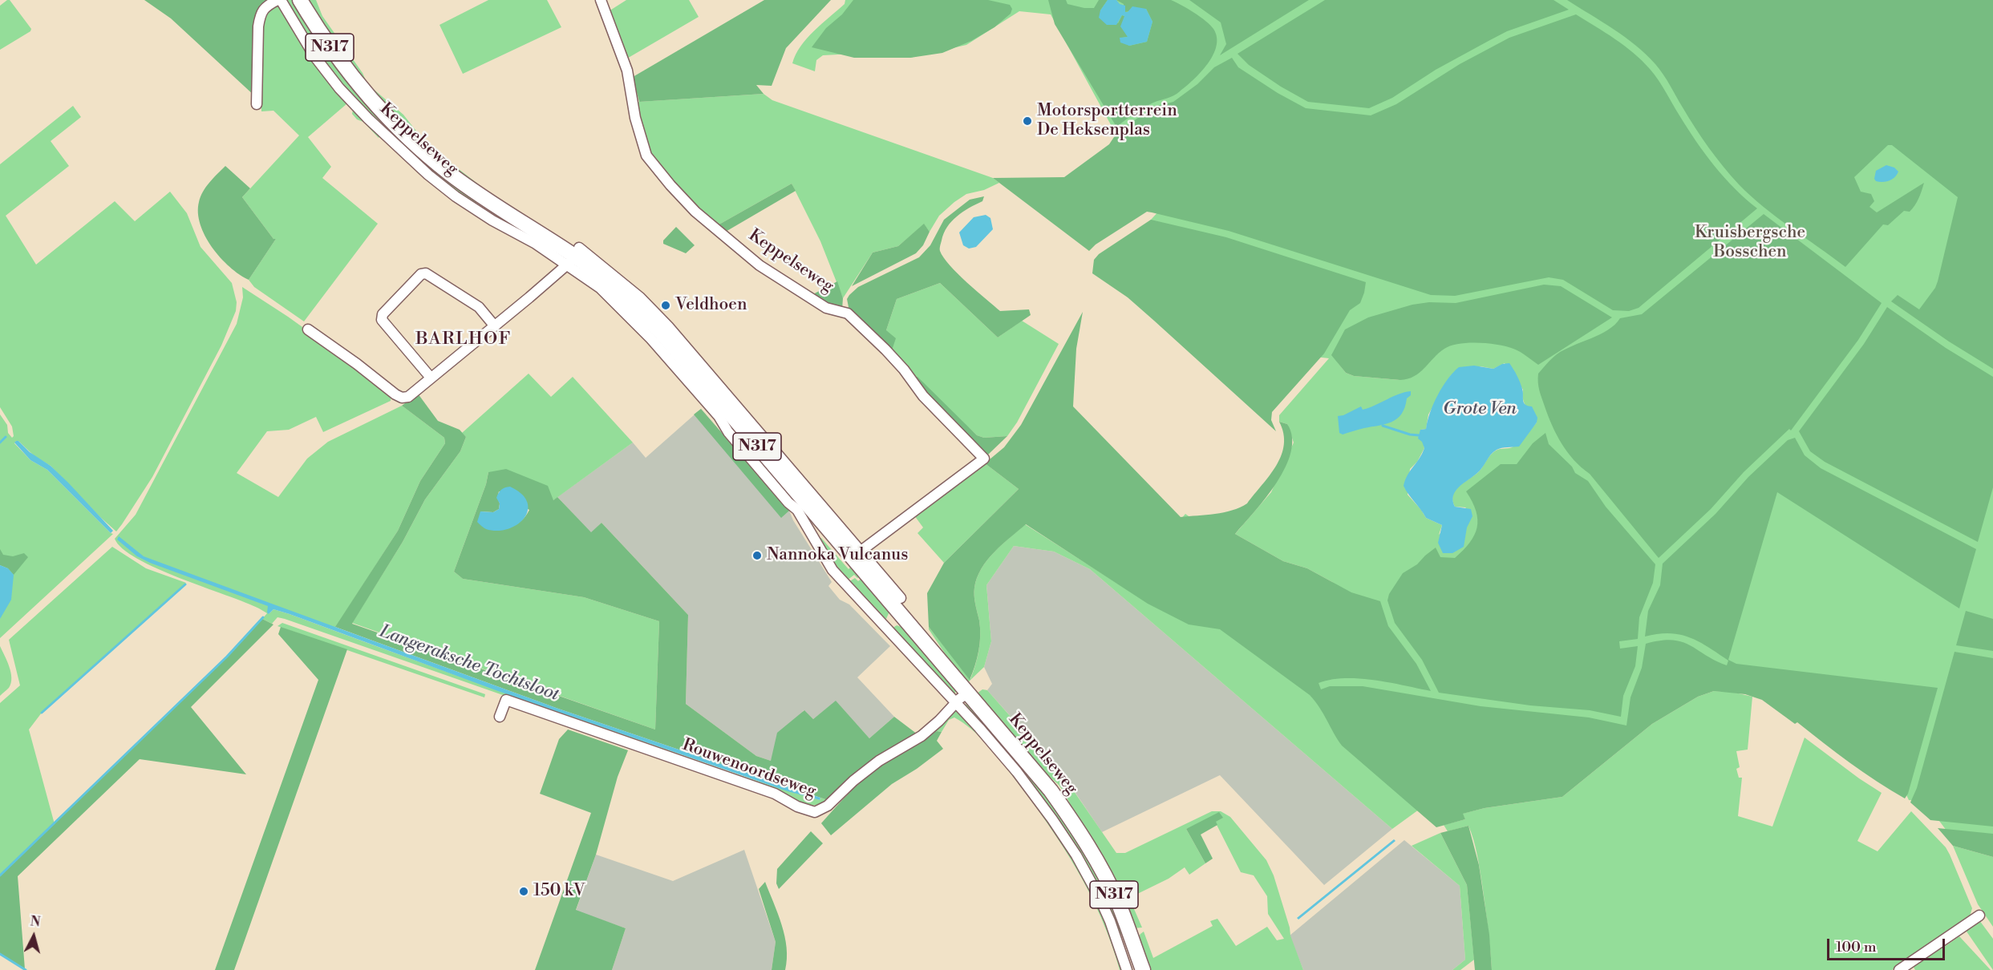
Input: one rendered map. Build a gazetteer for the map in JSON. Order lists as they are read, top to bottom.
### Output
{
  "streets": {
    "main road": ["N317", "Keppelseweg"],
    "street": ["Rouwenoordseweg"]
  },
  "crossings": [
    ["Keppelseweg", "Rouwenoordseweg"]
  ],
  "districts": ["BARLHOF"],
  "water": ["Grote Ven", "Langeraksche Tochtsloot"],
  "parks": ["Kruisbergsche Bosschen"],
  "places": [
    "Motorsportterrein De Heksenplas",
    "Veldhoen",
    "Nannoka Vulcanus",
    "150 kV"
  ],
  "scale_bar": "100 m",
  "north": "top"
}
